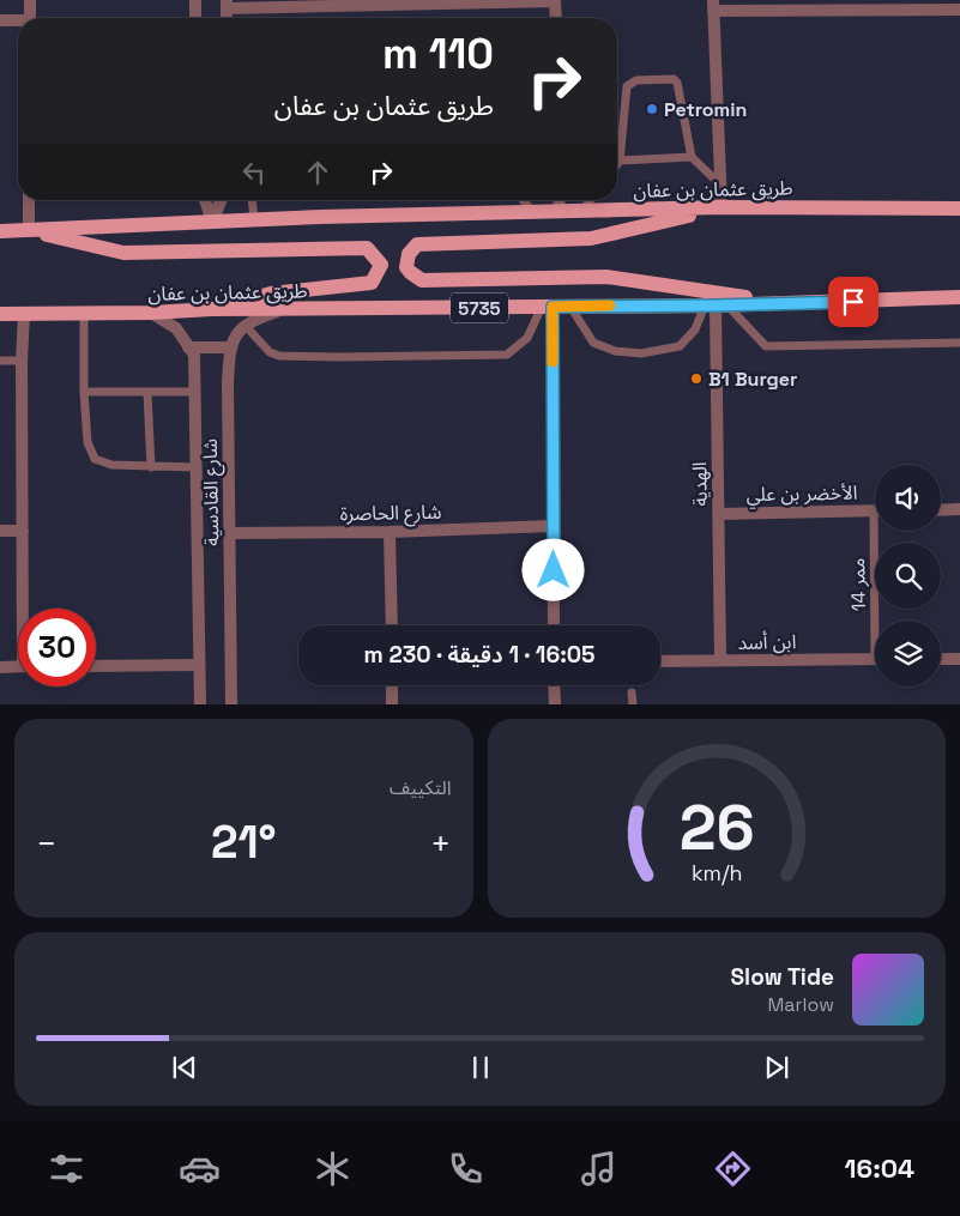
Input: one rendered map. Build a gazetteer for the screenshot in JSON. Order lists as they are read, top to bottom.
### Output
{
  "streets": {
    "main road": ["طريق عثمان بن عفان", "5735"],
    "street": [
      "الهدية",
      "شارع القادسية",
      "الأخضر بن علي",
      "شارع الحاصرة",
      "ابن أسد"
    ],
    "lane": ["ممر 14"]
  },
  "crossings": [
    ["طريق عثمان بن عفان", "الهدية"],
    ["طريق عثمان بن عفان", "شارع القادسية"],
    ["الهدية", "الأخضر بن علي"],
    ["الهدية", "ابن أسد"],
    ["شارع القادسية", "شارع الحاصرة"]
  ],
  "places": ["Petromin", "B1 Burger"],
  "page": {
    "turn": ["110 m", "طريق عثمان بن عفان"],
    "limit": "30",
    "trip": "16:05 · 1 دقيقة · 230 m",
    "tile": "التكييف",
    "heat": ["−", "21°", "+"],
    "song": ["Slow Tide", "Marlow"],
    "tabs": "16:04",
    "gauge": ["26", "km/h"]
  }
}
